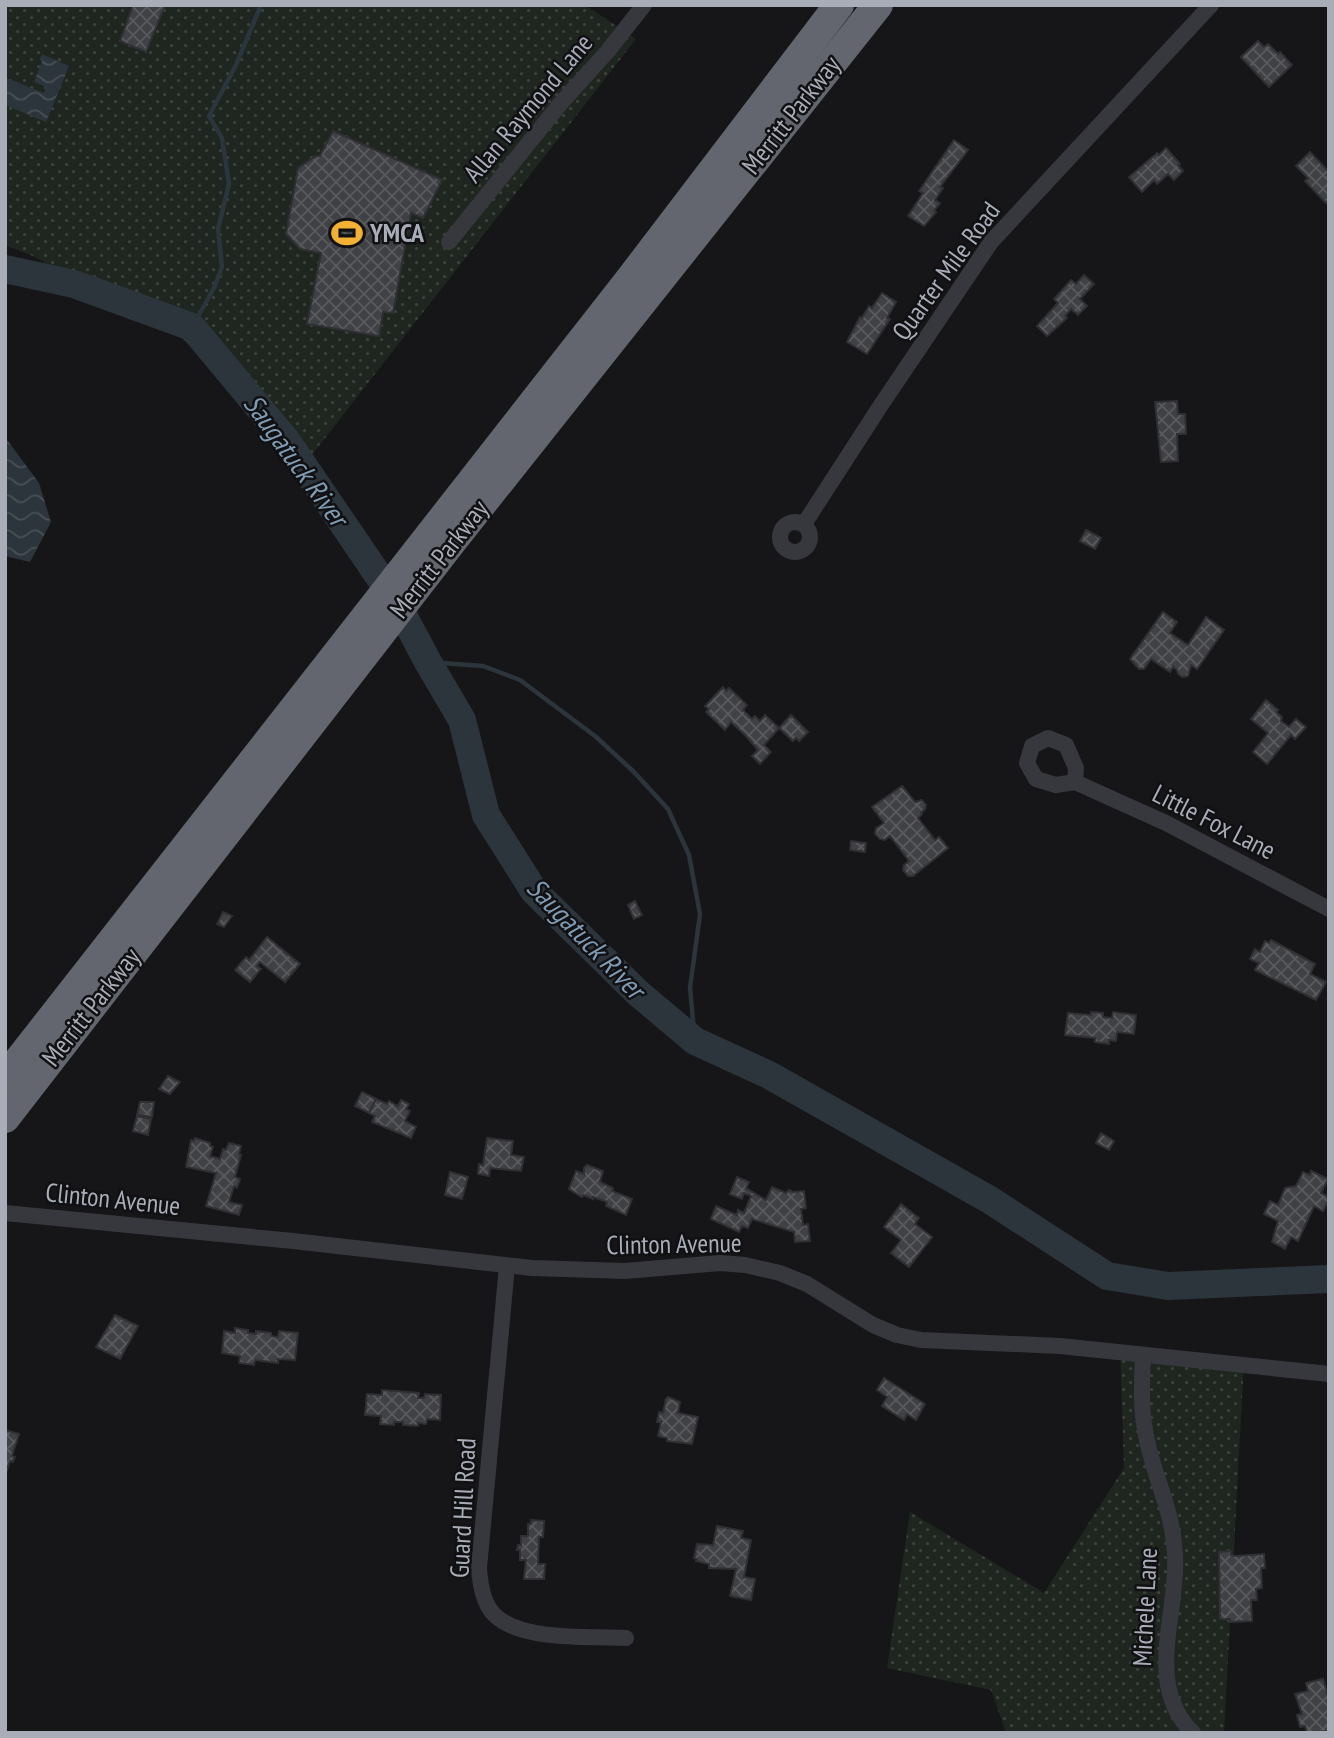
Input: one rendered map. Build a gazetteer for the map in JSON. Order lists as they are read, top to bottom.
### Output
{
  "streets": {
    "highway": ["Merritt Parkway"],
    "street": [
      "Allan Raymond Lane",
      "Quarter Mile Road",
      "Little Fox Lane",
      "Clinton Avenue",
      "Guard Hill Road",
      "Michele Lane"
    ]
  },
  "crossings": [
    ["Clinton Avenue", "Guard Hill Road"],
    ["Clinton Avenue", "Michele Lane"]
  ],
  "water": ["Saugatuck River"],
  "places": {
    "sports": ["YMCA"]
  }
}
